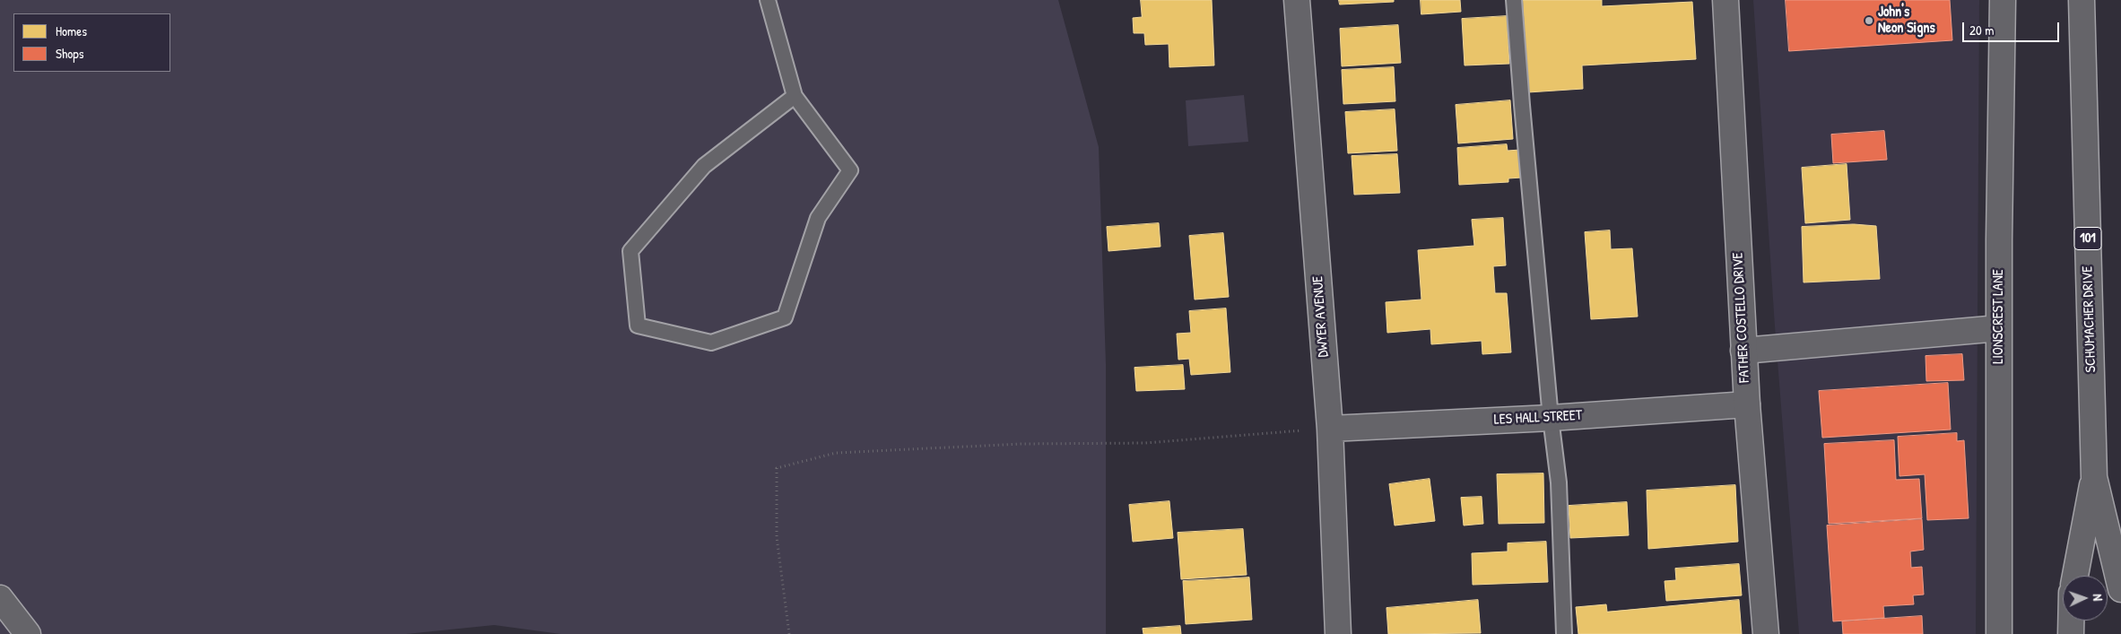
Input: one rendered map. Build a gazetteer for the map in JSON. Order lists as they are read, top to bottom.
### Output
{
  "streets": {
    "street": [
      "101",
      "DWYER AVENUE",
      "LIONSCREST LANE",
      "FATHER COSTELLO DRIVE",
      "SCHUMACHER DRIVE",
      "LES HALL STREET"
    ]
  },
  "crossings": [
    ["DWYER AVENUE", "LES HALL STREET"],
    ["FATHER COSTELLO DRIVE", "LES HALL STREET"]
  ],
  "places": ["John's Neon Signs"],
  "legend": ["Homes", "Shops"],
  "scale_bar": "20 m",
  "north": "right"
}
